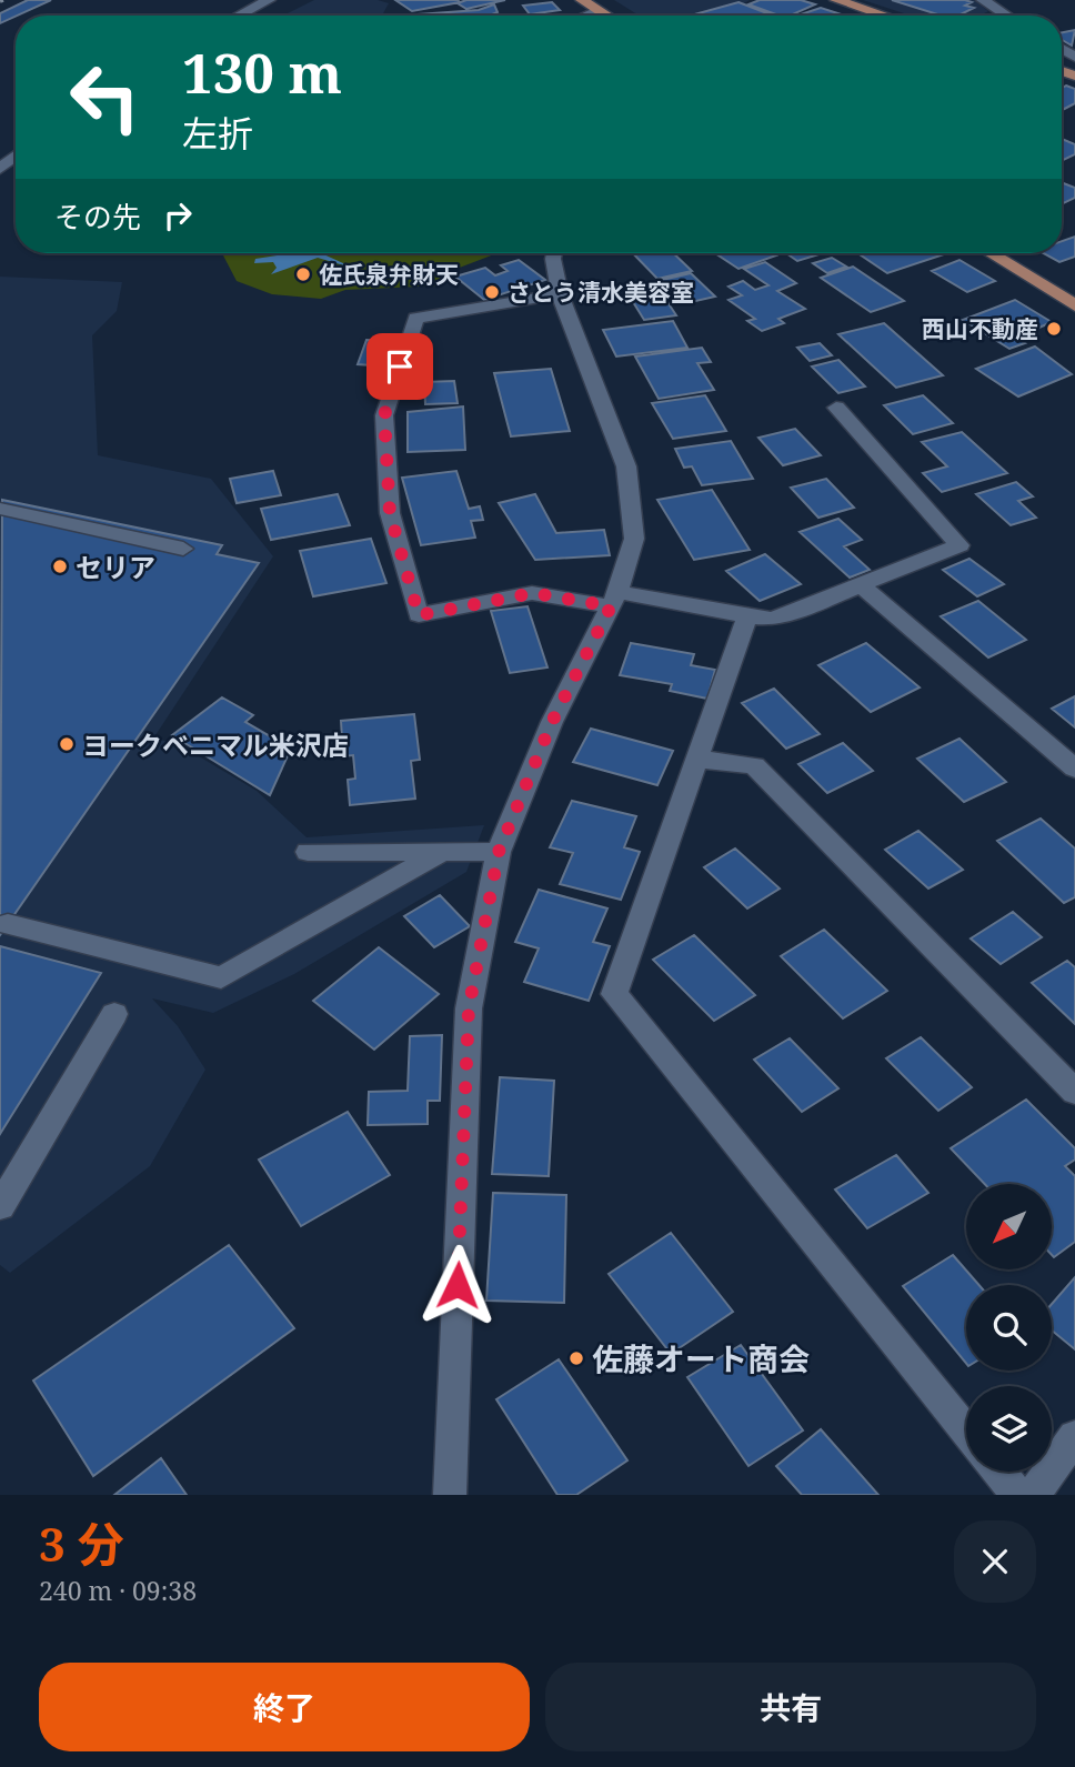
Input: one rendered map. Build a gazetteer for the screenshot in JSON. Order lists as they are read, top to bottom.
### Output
{
  "places": [
    "佐氏泉弁財天",
    "さとう清水美容室",
    "西山不動産",
    "セリア",
    "ヨークベニマル米沢店",
    "佐藤オート商会"
  ],
  "north": "bottom left",
  "page": {
    "turn": ["130 m", "左折"],
    "then": "その先",
    "heading": ["3 分", "240 m · 09:38"],
    "buttons": ["終了", "共有"]
  }
}
